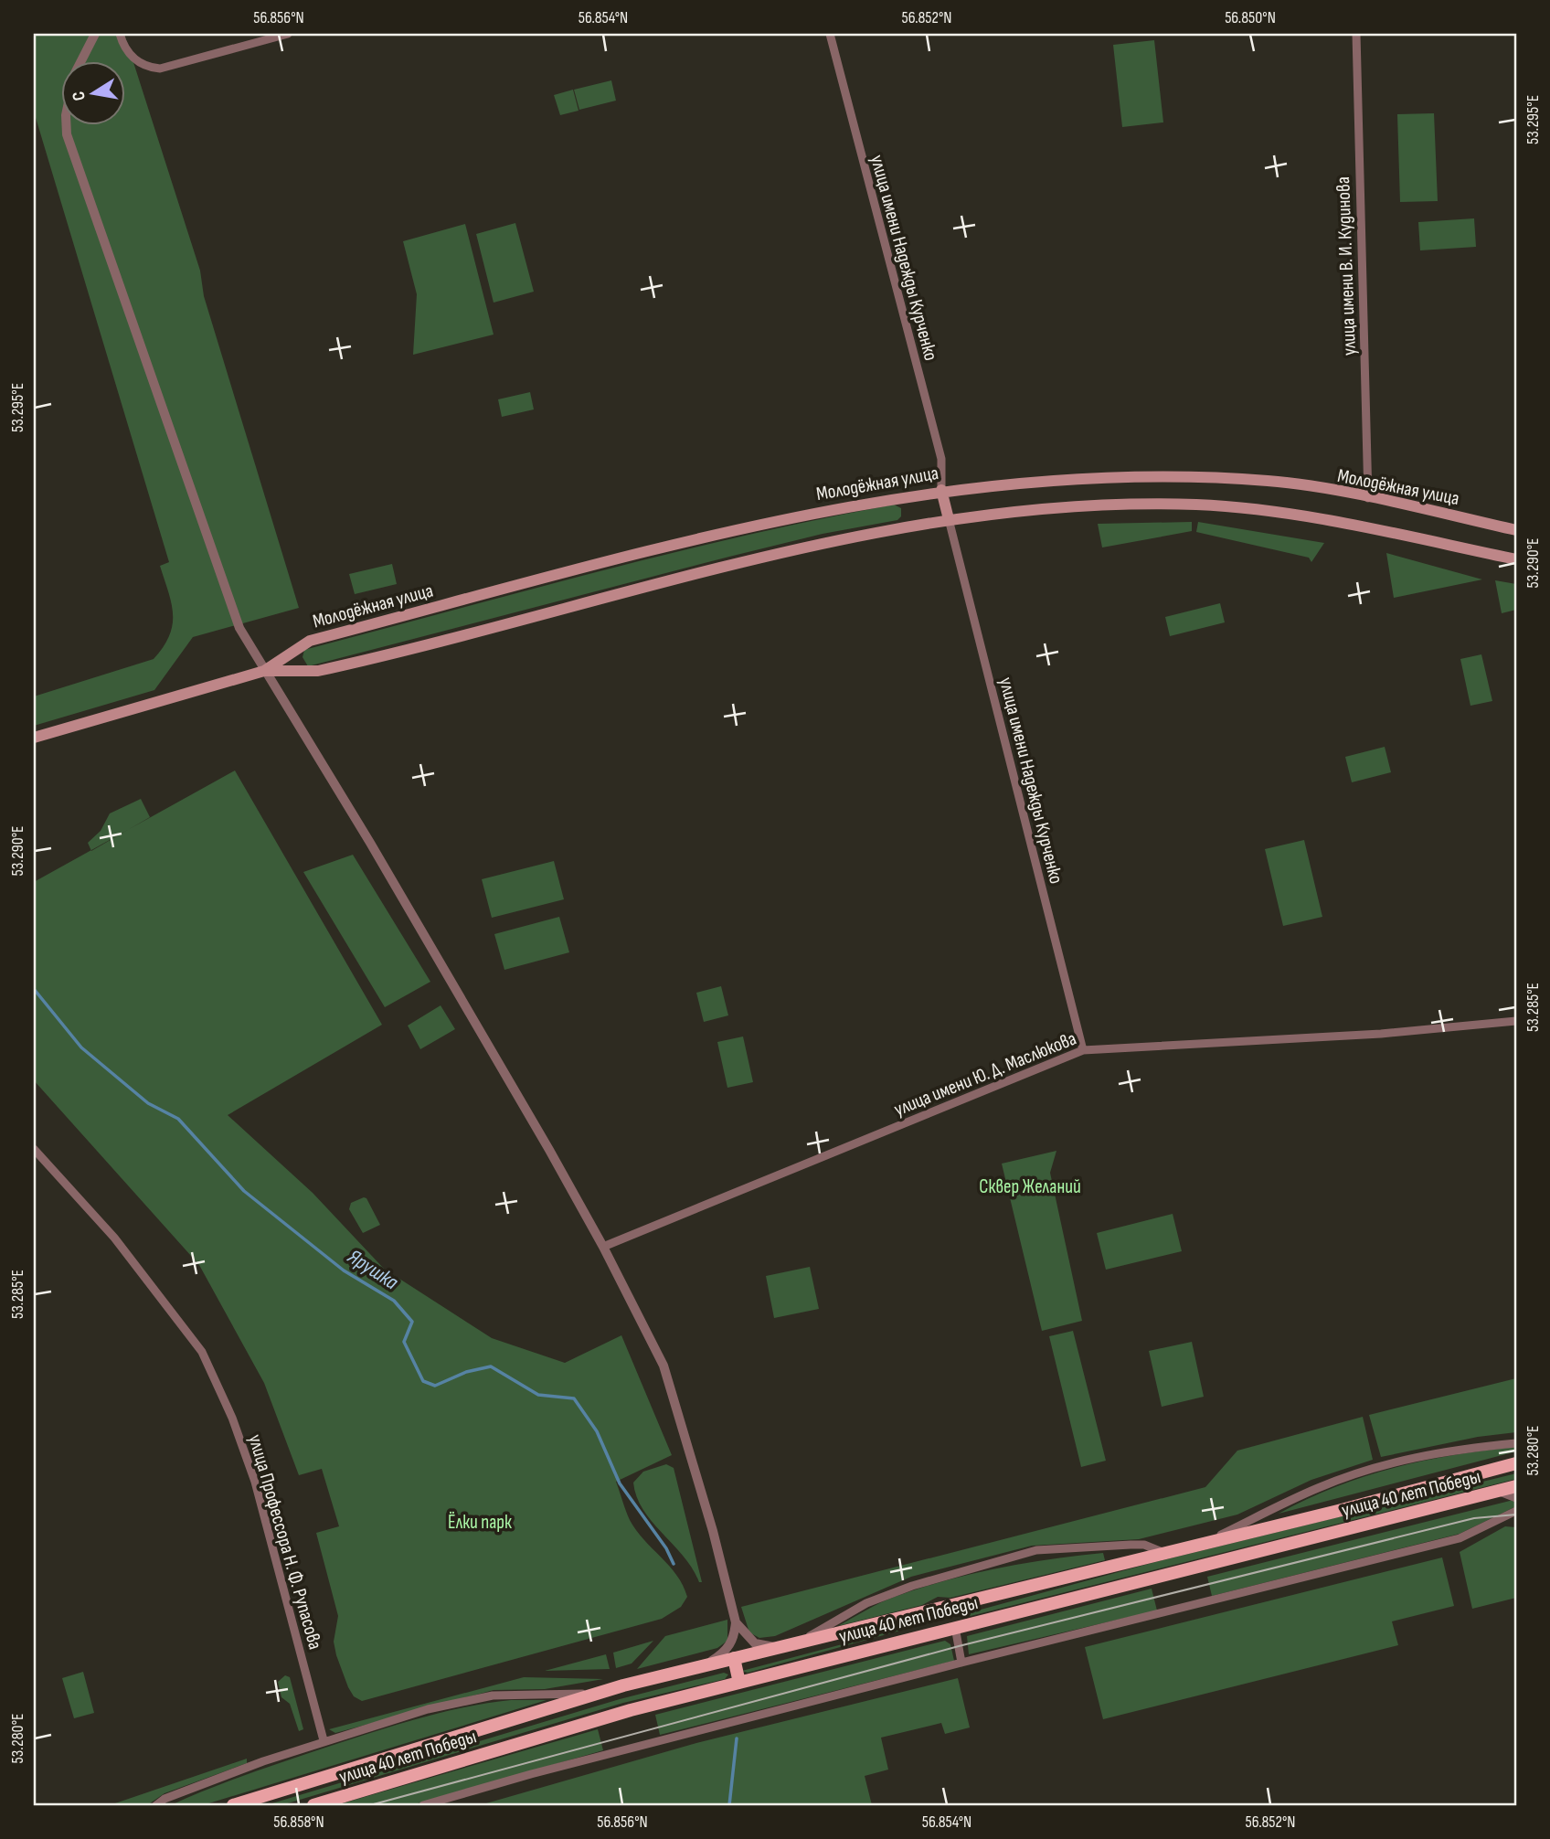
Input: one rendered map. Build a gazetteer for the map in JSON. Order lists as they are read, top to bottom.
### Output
{
  "streets": {
    "main road": ["Молодёжная улица", "улица 40 лет Победы"],
    "street": [
      "улица имени Надежды Курченко",
      "улица имени В. И. Кудинова",
      "улица имени Ю. Д. Маслюкова",
      "улица Профессора Н. Ф. Рупасова"
    ]
  },
  "crossings": [
    ["улица имени Надежды Курченко", "Молодёжная улица"],
    ["улица имени Надежды Курченко", "улица имени Ю. Д. Маслюкова"],
    ["улица имени В. И. Кудинова", "Молодёжная улица"],
    ["улица 40 лет Победы", "улица Профессора Н. Ф. Рупасова"]
  ],
  "water": ["Ярушка"],
  "parks": ["Сквер Желаний", "Ёлки парк"],
  "north": "left",
  "coordinates": [
    "56.856°N",
    "56.854°N",
    "56.852°N",
    "56.850°N",
    "53.295°E",
    "53.290°E",
    "53.285°E",
    "53.280°E",
    "56.858°N"
  ]
}
